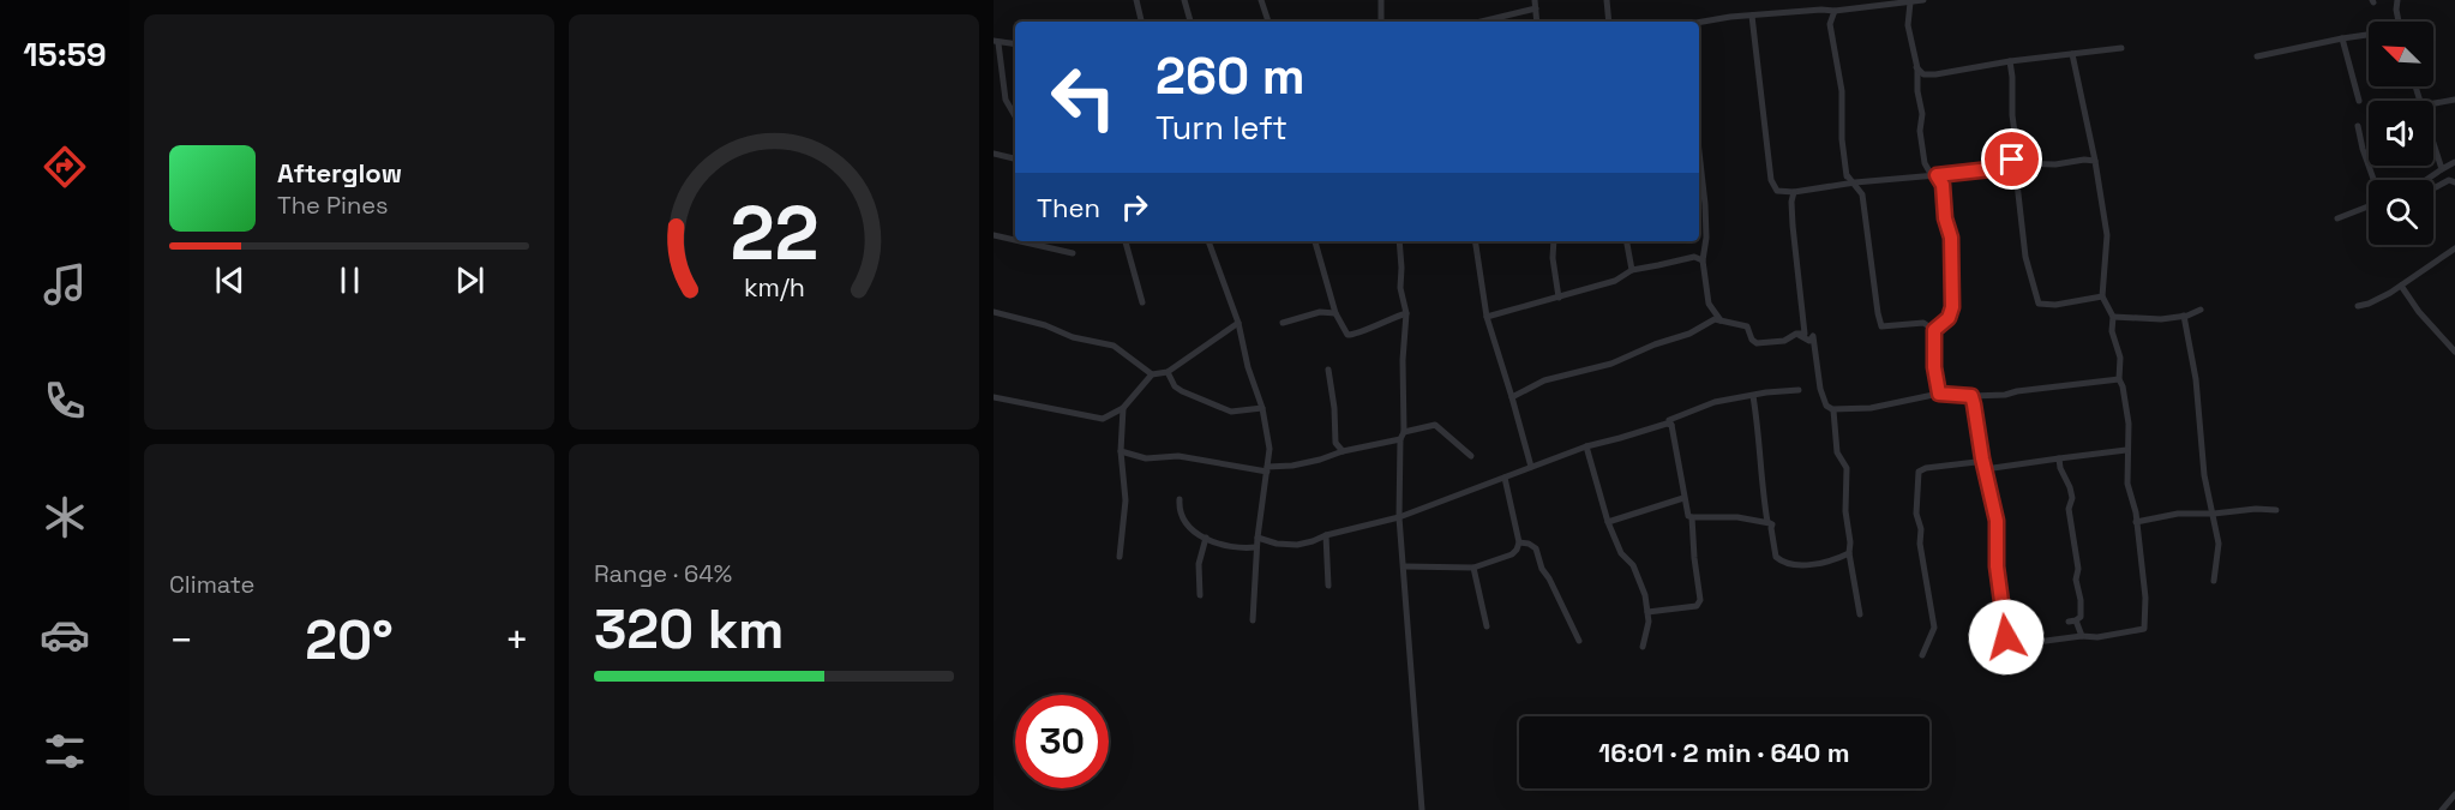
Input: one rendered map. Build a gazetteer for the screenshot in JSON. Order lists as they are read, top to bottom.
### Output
{
  "north": "top left",
  "page": {
    "tabs": "15:59",
    "turn": ["260 m", "Turn left"],
    "song": ["Afterglow", "The Pines"],
    "then": "Then",
    "tile": [
      "Climate",
      ["Range · 64%", "320 km"]
    ],
    "heat": ["−", "20°", "+"],
    "limit": "30",
    "trip": "16:01 · 2 min · 640 m",
    "gauge": ["22", "km/h"]
  }
}
